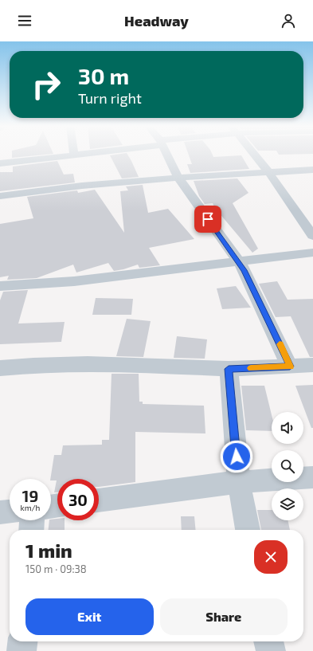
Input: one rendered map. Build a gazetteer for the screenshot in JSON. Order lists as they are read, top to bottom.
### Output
{
  "page": {
    "header": "Headway",
    "turn": ["30 m", "Turn right"],
    "speed": "19 km/h",
    "limit": "30",
    "heading": ["1 min", "150 m · 09:38"],
    "buttons": ["Exit", "Share"]
  }
}
